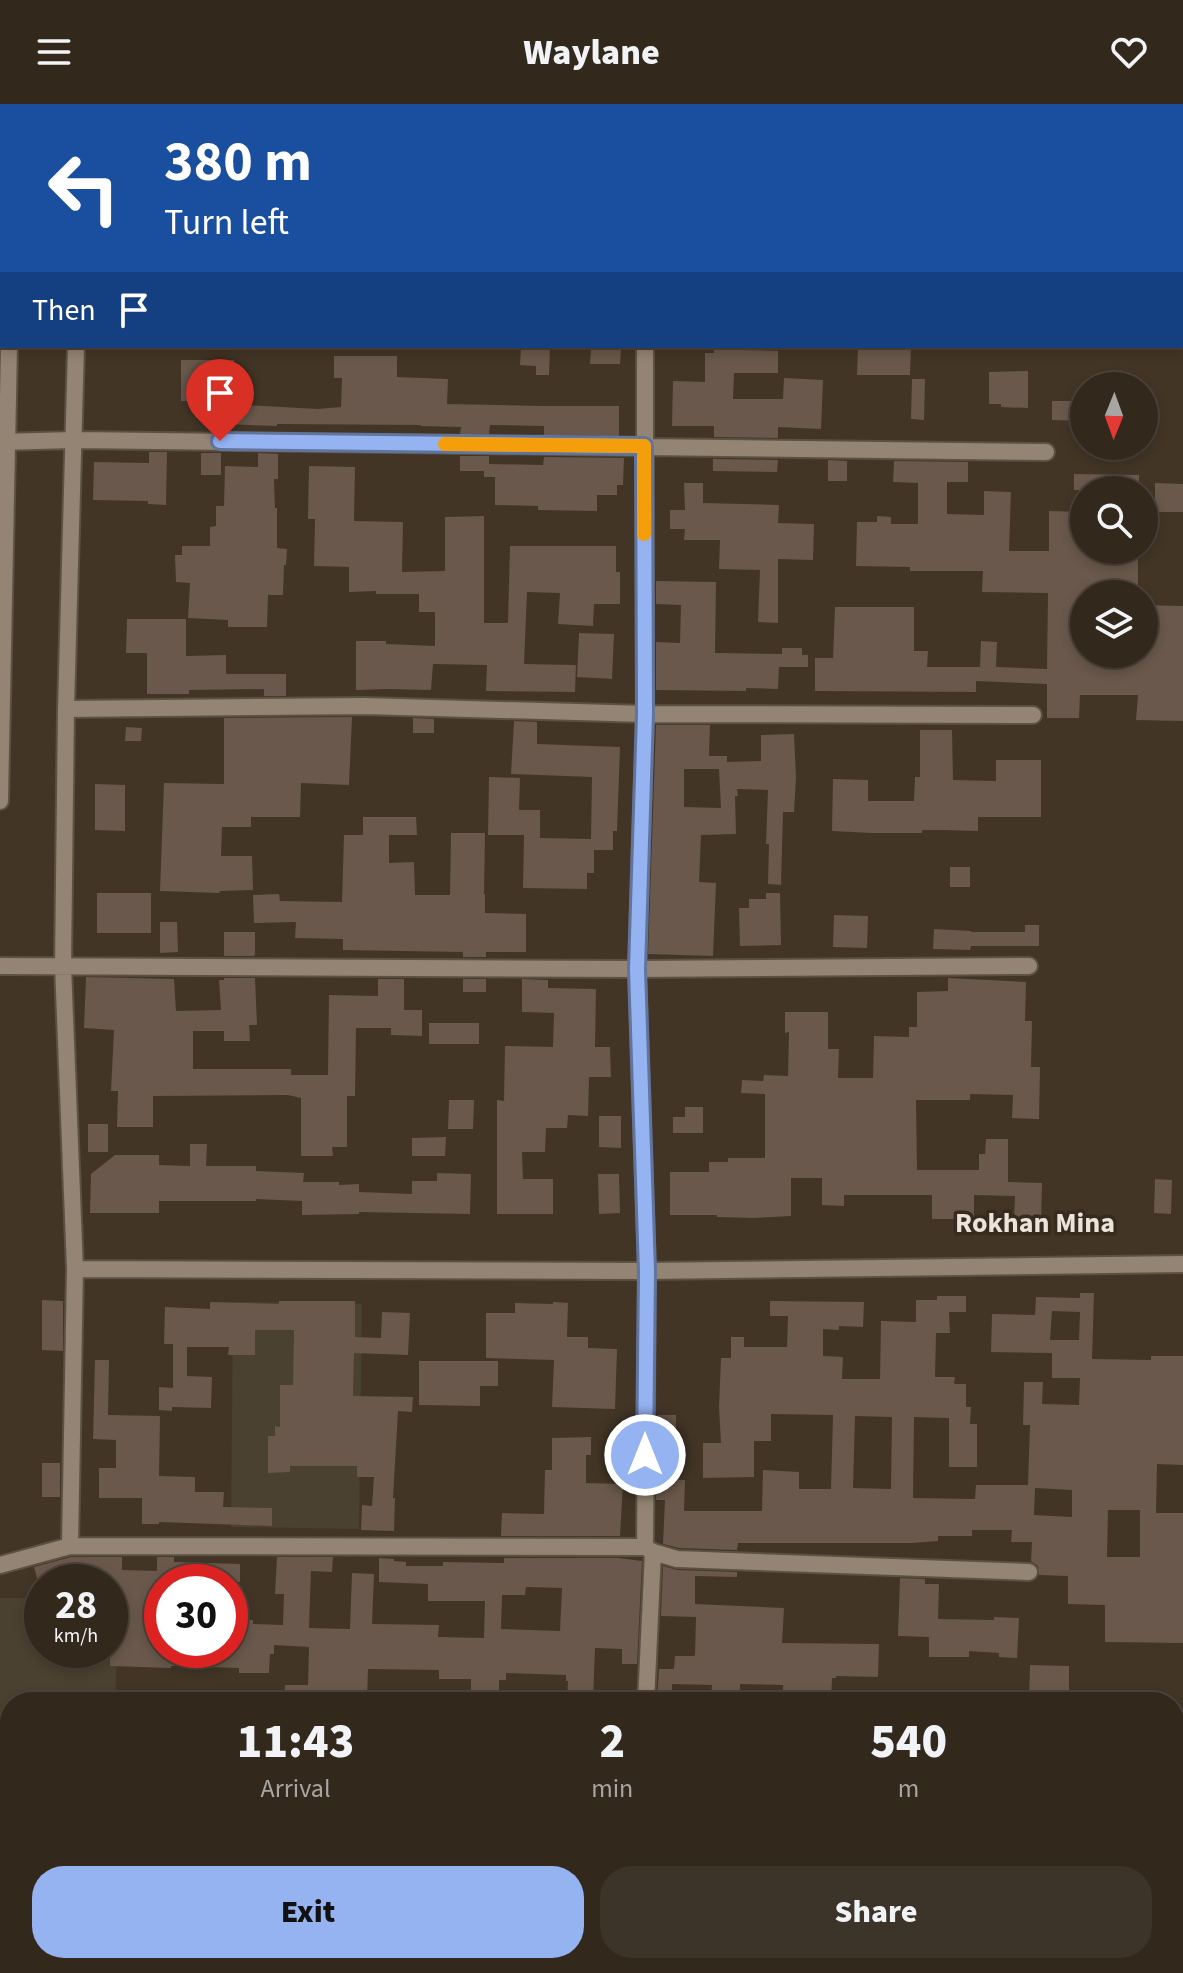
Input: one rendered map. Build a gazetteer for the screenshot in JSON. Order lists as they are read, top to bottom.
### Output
{
  "districts": ["Rokhan Mina"],
  "north": "bottom",
  "page": {
    "header": "Waylane",
    "turn": ["380 m", "Turn left"],
    "then": "Then",
    "speed": "28 km/h",
    "limit": "30",
    "eta": [
      "11:43",
      "Arrival",
      "2",
      "min",
      "540",
      "m"
    ],
    "buttons": ["Exit", "Share"]
  }
}
